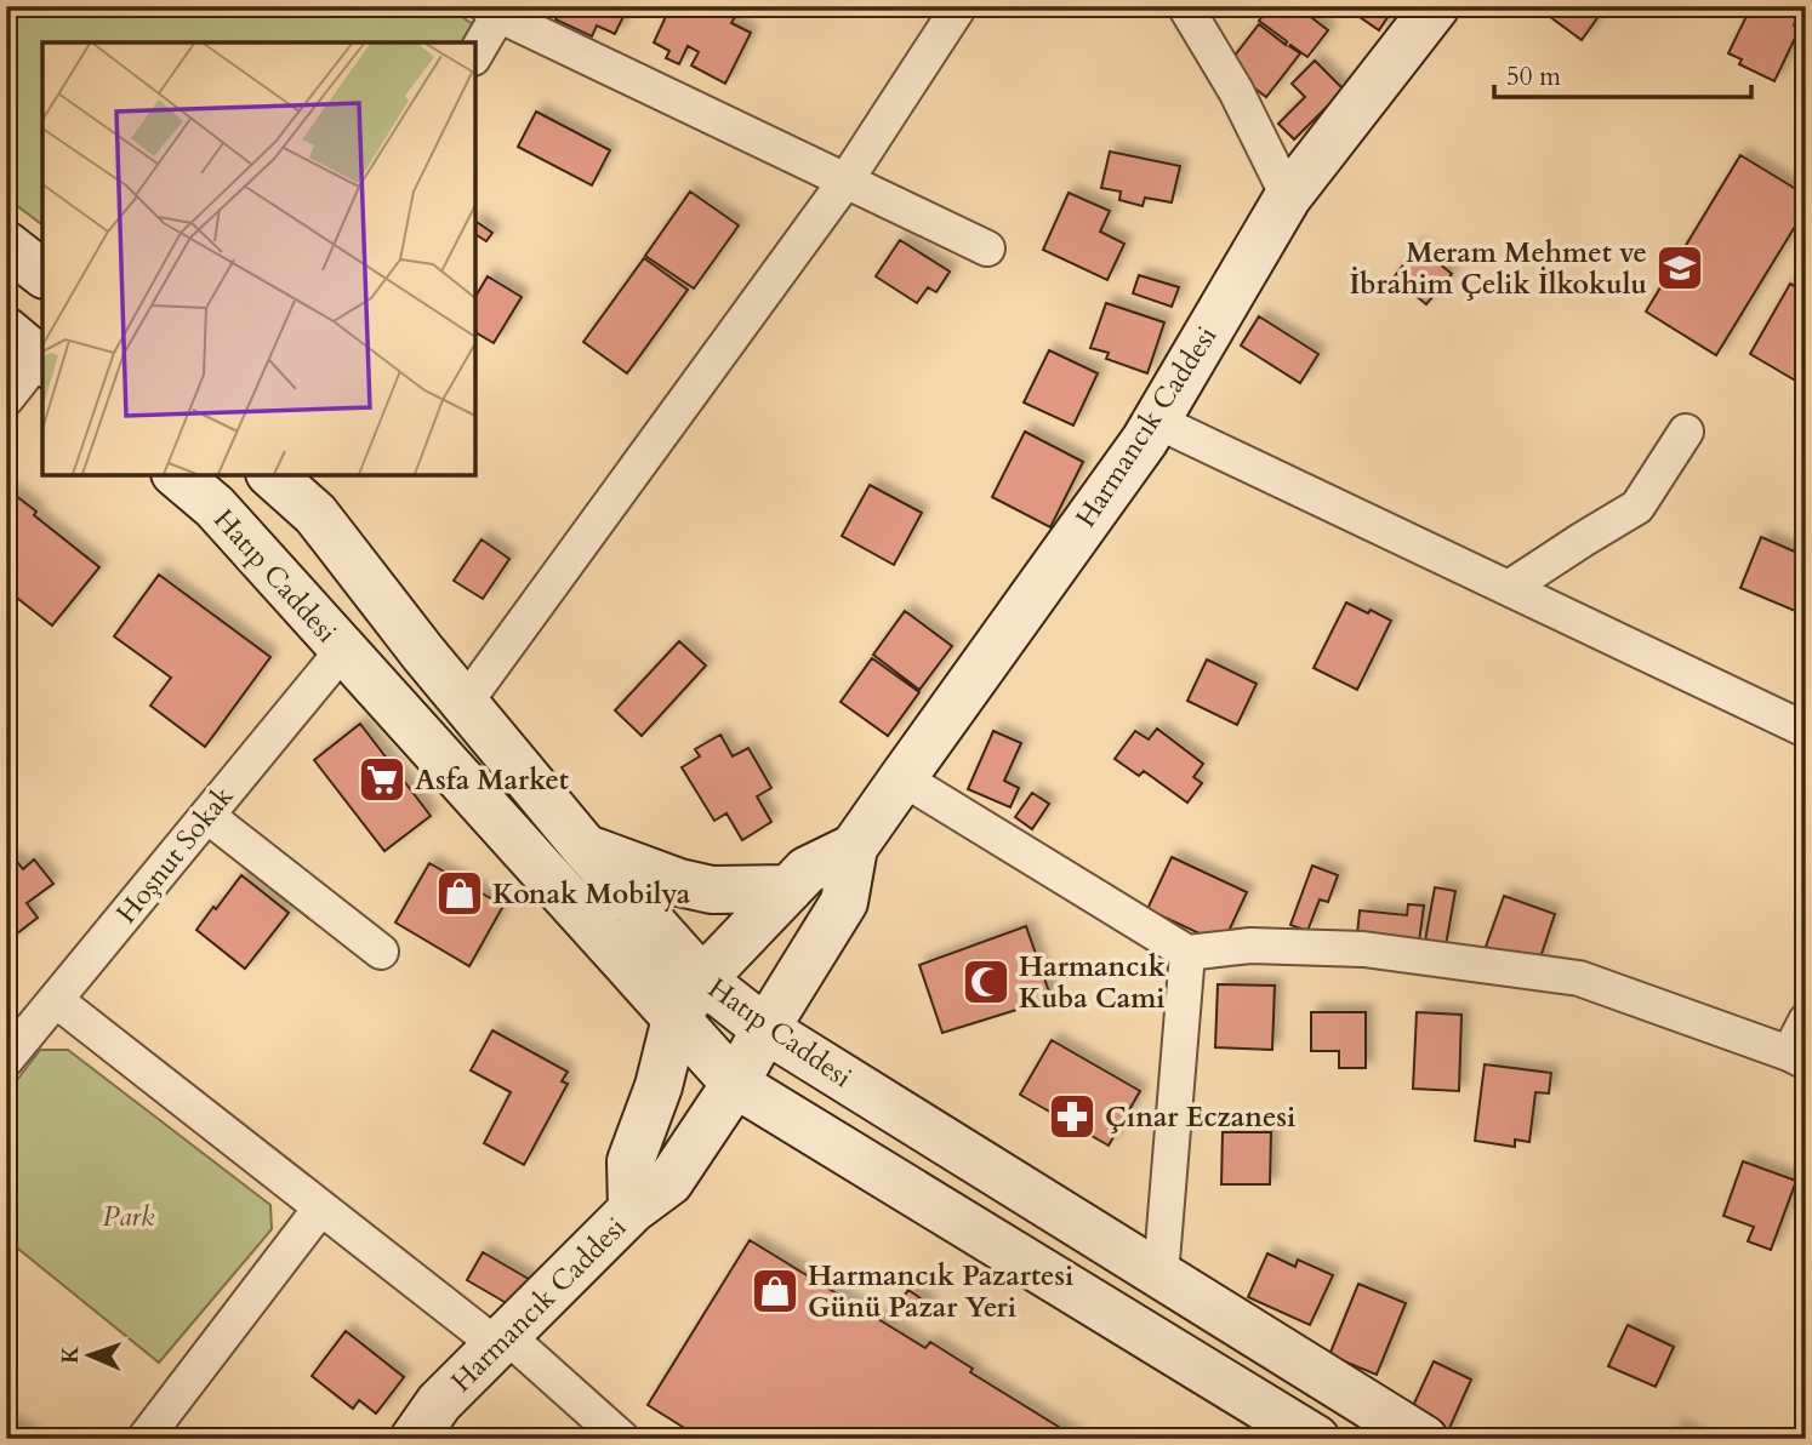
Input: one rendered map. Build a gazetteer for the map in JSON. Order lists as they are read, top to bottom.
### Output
{
  "streets": {
    "main road": ["Harmancık Caddesi", "Hatıp Caddesi"],
    "street": ["Hoşnut Sokak"]
  },
  "crossings": [
    ["Harmancık Caddesi", "Hatıp Caddesi"],
    ["Hatıp Caddesi", "Hoşnut Sokak"]
  ],
  "parks": ["Park"],
  "places": {
    "school or university": ["Meram Mehmet ve İbrahim Çelik İlkokulu"],
    "supermarket": ["Asfa Market"],
    "shop": ["Konak Mobilya", "Harmancık Pazartesi Günü Pazar Yeri"],
    "mosque": ["Harmancık Kuba Cami"],
    "pharmacy": ["Çınar Eczanesi"]
  },
  "scale_bar": "50 m",
  "north": "left"
}
